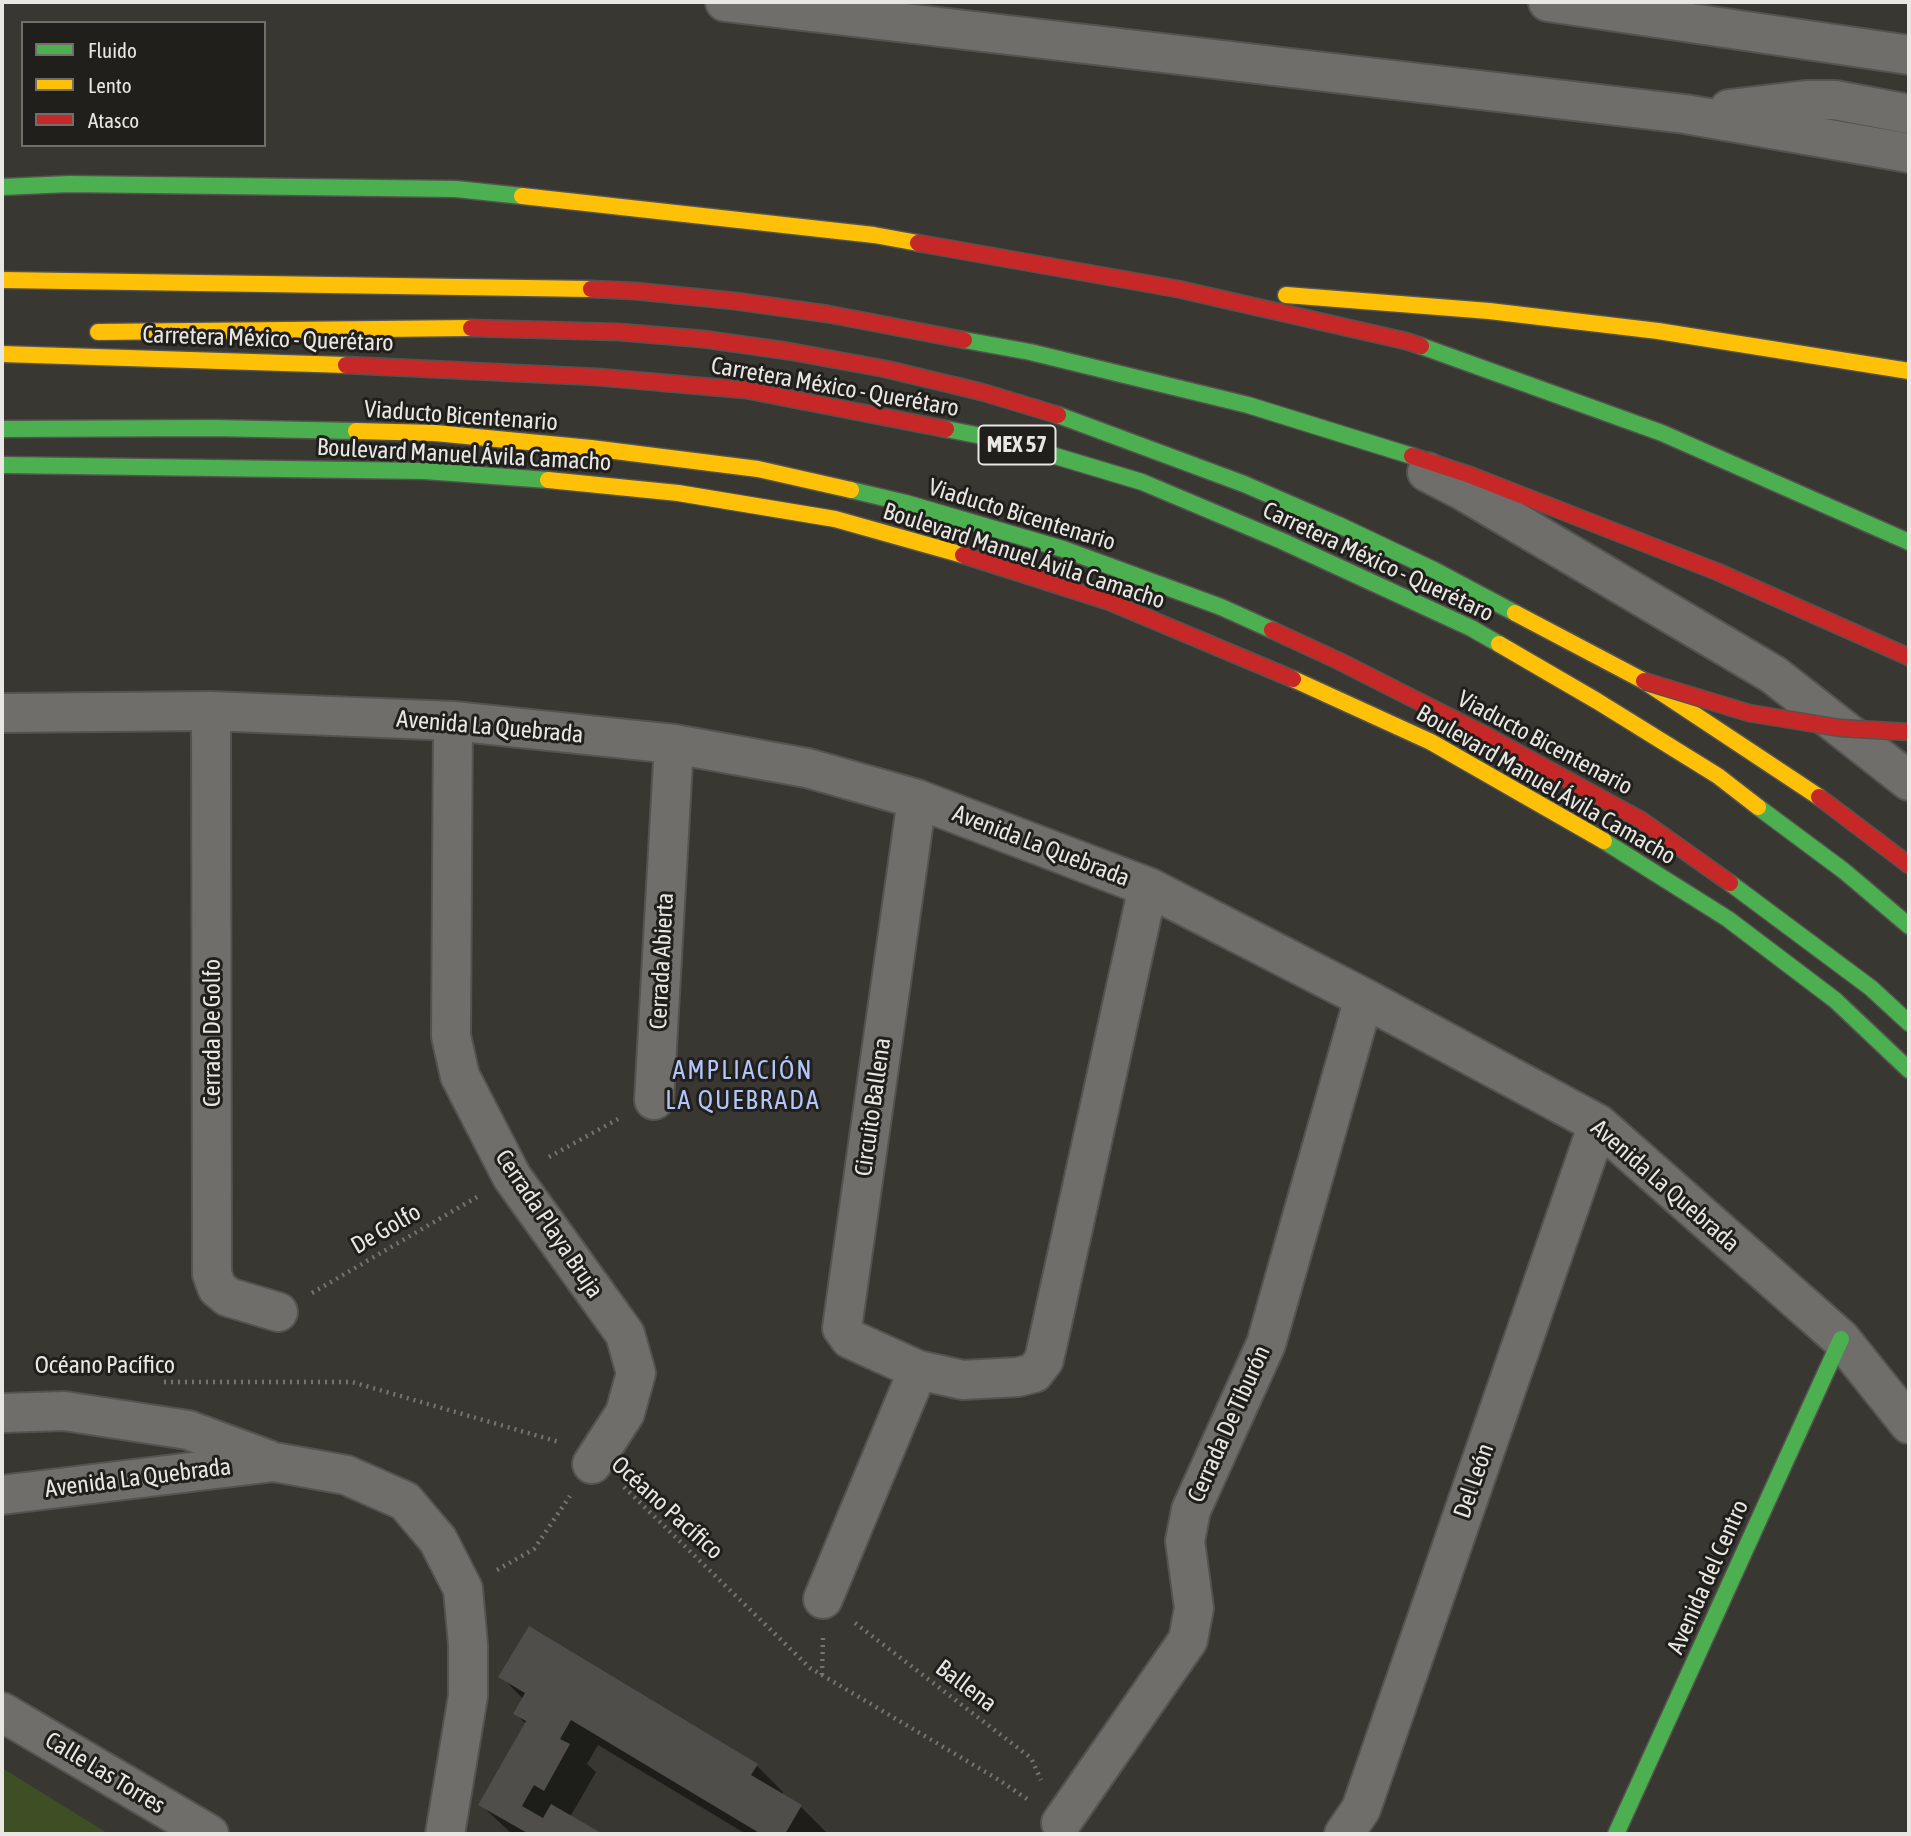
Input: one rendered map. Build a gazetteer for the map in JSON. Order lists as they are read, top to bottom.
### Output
{
  "streets": {
    "main road": [
      "Carretera México - Querétaro",
      "Viaducto Bicentenario",
      "MEX 57",
      "Boulevard Manuel Ávila Camacho",
      "Avenida del Centro"
    ],
    "street": [
      "Avenida La Quebrada",
      "Cerrada Abierta",
      "Cerrada De Golfo",
      "Circuito Ballena",
      "Cerrada Playa Bruja",
      "Cerrada De Tiburón",
      "Del León",
      "Calle Las Torres"
    ],
    "path": ["De Golfo", "Océano Pacífico", "Ballena"]
  },
  "crossings": [
    ["Avenida La Quebrada", "Cerrada Abierta"],
    ["Avenida La Quebrada", "Cerrada De Golfo"],
    ["Avenida La Quebrada", "Circuito Ballena"],
    ["Avenida La Quebrada", "Cerrada Playa Bruja"],
    ["Avenida La Quebrada", "Cerrada De Tiburón"],
    ["Avenida La Quebrada", "Del León"],
    ["Avenida La Quebrada", "Avenida del Centro"],
    ["Cerrada De Golfo", "De Golfo"],
    ["Cerrada Playa Bruja", "De Golfo"],
    ["Cerrada Playa Bruja", "Océano Pacífico"],
    ["Océano Pacífico", "Cerrada De Tiburón"],
    ["Océano Pacífico", "Ballena"],
    ["Cerrada De Tiburón", "Ballena"]
  ],
  "districts": ["AMPLIACIÓN LA QUEBRADA"],
  "legend": ["Fluido", "Lento", "Atasco"]
}
